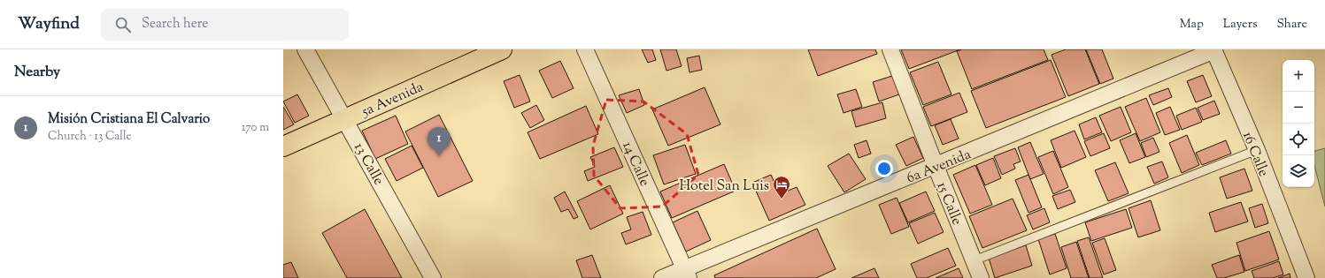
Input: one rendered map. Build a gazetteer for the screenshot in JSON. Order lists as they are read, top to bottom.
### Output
{
  "streets": {
    "main road": ["5a Avenida"],
    "street": [
      "16 Calle",
      "13 Calle",
      "14 Calle",
      "6a Avenida",
      "15 Calle"
    ]
  },
  "crossings": [
    ["5a Avenida", "13 Calle"],
    ["16 Calle", "6a Avenida"],
    ["14 Calle", "6a Avenida"],
    ["6a Avenida", "15 Calle"]
  ],
  "places": {
    "hotel": ["Hotel San Luis"]
  },
  "page": {
    "header": "Wayfind",
    "search": "Search here",
    "nav": ["Map", "Layers", "Share"],
    "heading": "Nearby",
    "map_buttons": ["+", "−"],
    "list": [
      {
        "mark": "1",
        "name": "Misión Cristiana El Calvario",
        "note": "Church · 13 Calle",
        "value": "170 m"
      }
    ],
    "pins": "1"
  }
}
